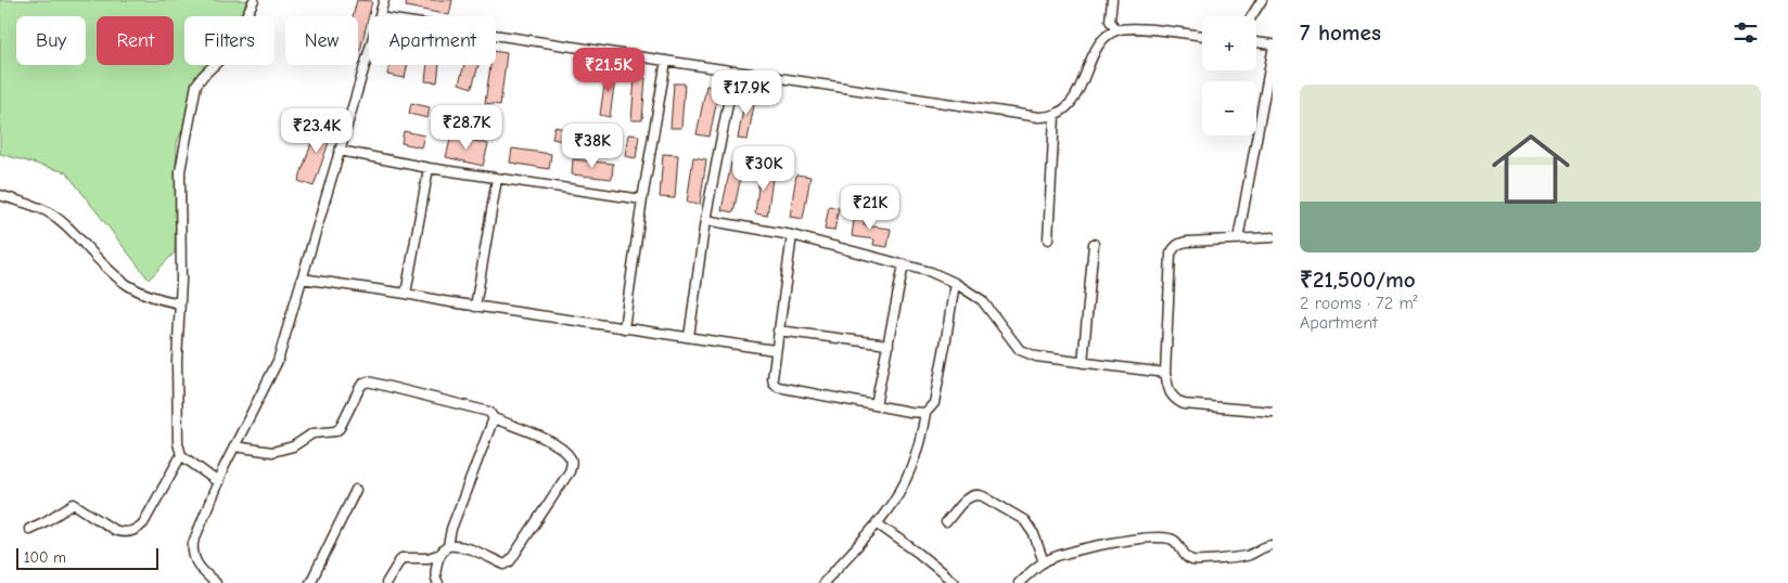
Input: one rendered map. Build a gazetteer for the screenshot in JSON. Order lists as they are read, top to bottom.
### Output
{
  "scale_bar": "100 m",
  "page": {
    "heading": "7 homes",
    "map_buttons": ["+", "−"],
    "chip": [
      "Buy",
      "Rent",
      "Filters",
      "New",
      "Apartment"
    ],
    "price": [
      "₹21.5K",
      "₹17.9K",
      "₹28.7K",
      "₹23.4K",
      "₹38K",
      "₹30K",
      "₹21K"
    ],
    "list": [
      {
        "name": "₹21,500/mo",
        "note": "2 rooms · 72 m² · Apartment"
      }
    ],
    "scale": "100 m"
  }
}
